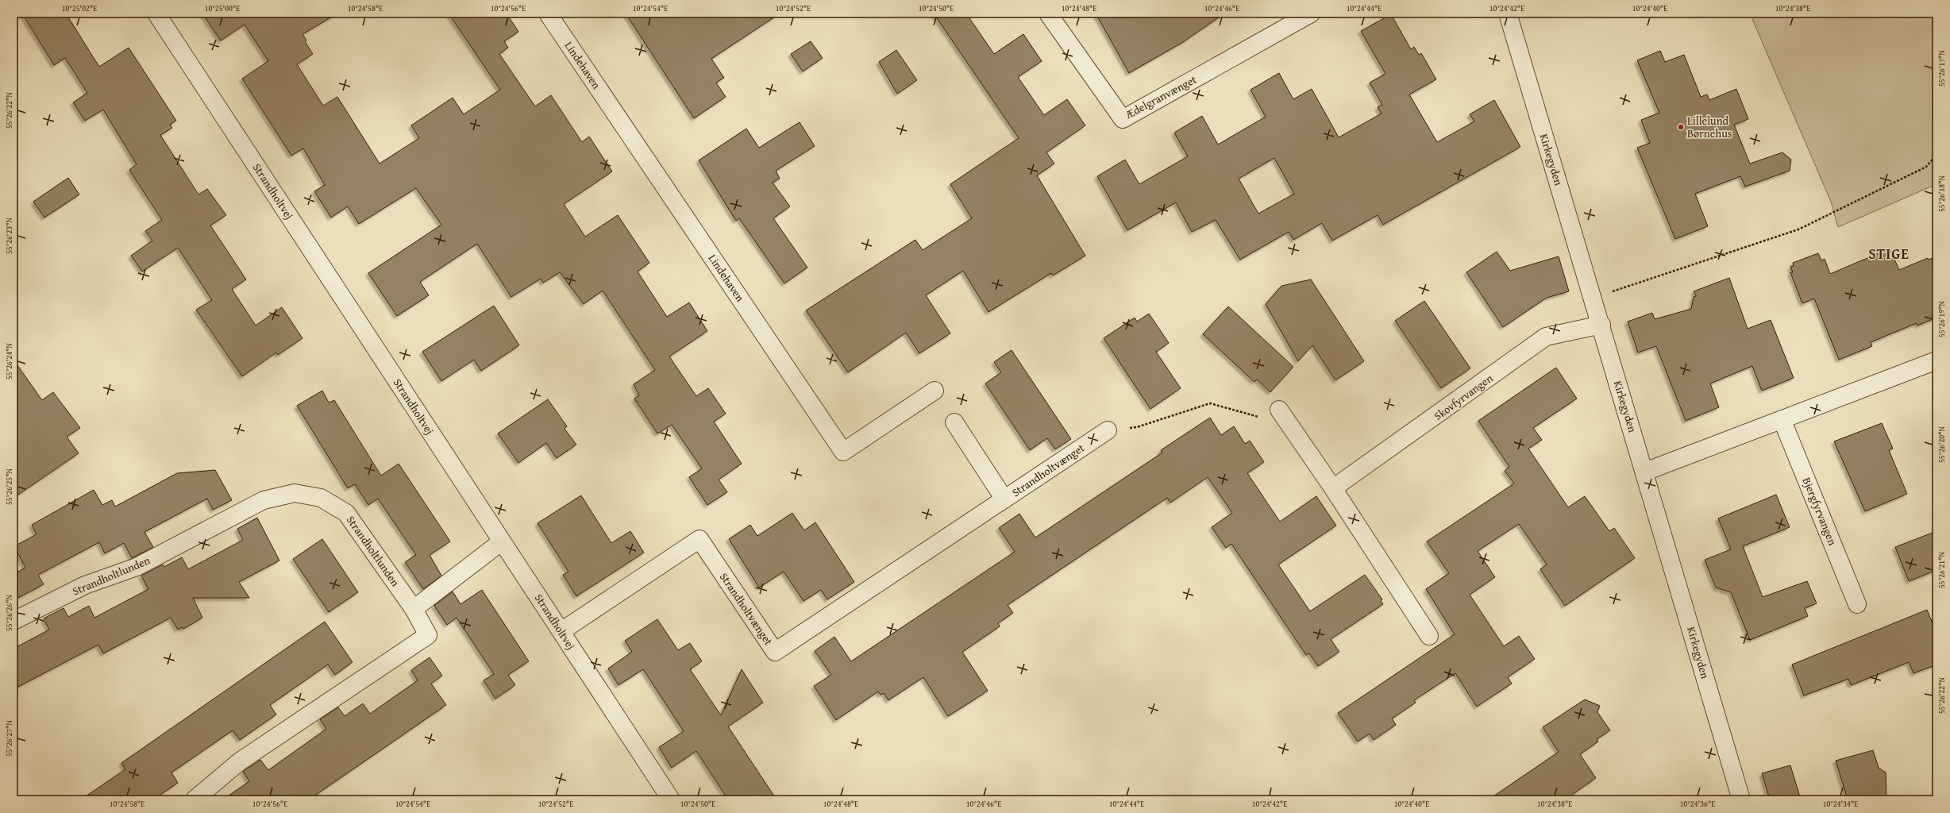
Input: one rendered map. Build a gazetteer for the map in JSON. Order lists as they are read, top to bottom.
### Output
{
  "streets": {
    "street": [
      "Lindehaven",
      "Ædelgranvænget",
      "Kirkegyden",
      "Strandholtvej",
      "Skovfyrvangen",
      "Strandholtvænget",
      "Bjergfyrvangen",
      "Strandholtlunden"
    ]
  },
  "crossings": [
    ["Kirkegyden", "Skovfyrvangen"],
    ["Strandholtvej", "Strandholtvænget"]
  ],
  "districts": ["STIGE"],
  "places": ["Lillelund Børnehus"],
  "coordinates": [
    "10°25'02\"E",
    "10°25'00\"E",
    "10°24'58\"E",
    "10°24'56\"E",
    "10°24'54\"E",
    "10°24'52\"E",
    "10°24'50\"E",
    "10°24'48\"E",
    "10°24'46\"E",
    "10°24'44\"E",
    "10°24'42\"E",
    "10°24'40\"E",
    "10°24'38\"E",
    "55°26'17\"N",
    "55°26'22\"N",
    "55°26'18\"N",
    "55°26'23\"N",
    "55°26'19\"N",
    "55°26'24\"N",
    "55°26'20\"N",
    "55°26'25\"N",
    "55°26'21\"N",
    "55°26'26\"N",
    "55°26'27\"N",
    "10°24'36\"E",
    "10°24'34\"E"
  ]
}
